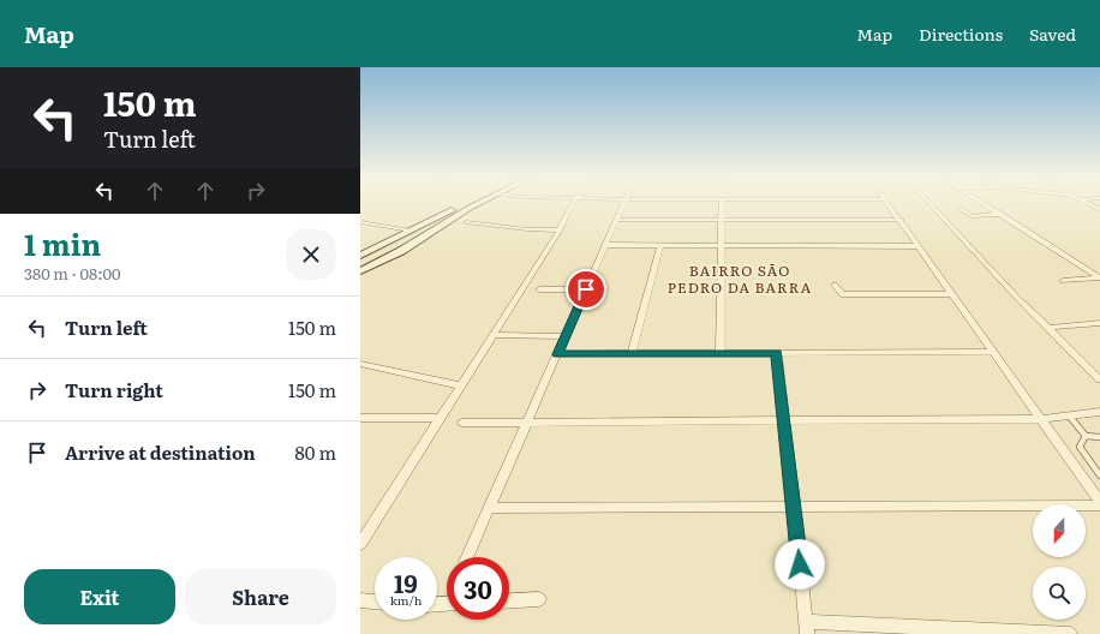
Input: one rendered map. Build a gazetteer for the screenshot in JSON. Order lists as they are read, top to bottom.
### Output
{
  "districts": ["BAIRRO SÃO PEDRO DA BARRA"],
  "north": "bottom",
  "page": {
    "header": "Map",
    "nav": ["Map", "Directions", "Saved"],
    "turn": ["150 m", "Turn left"],
    "heading": ["1 min", "380 m · 08:00"],
    "list": [
      {
        "name": "Turn left",
        "value": "150 m"
      },
      {
        "name": "Turn right",
        "value": "150 m"
      },
      {
        "name": "Arrive at destination",
        "value": "80 m"
      }
    ],
    "speed": "19 km/h",
    "limit": "30",
    "buttons": ["Exit", "Share"]
  }
}
